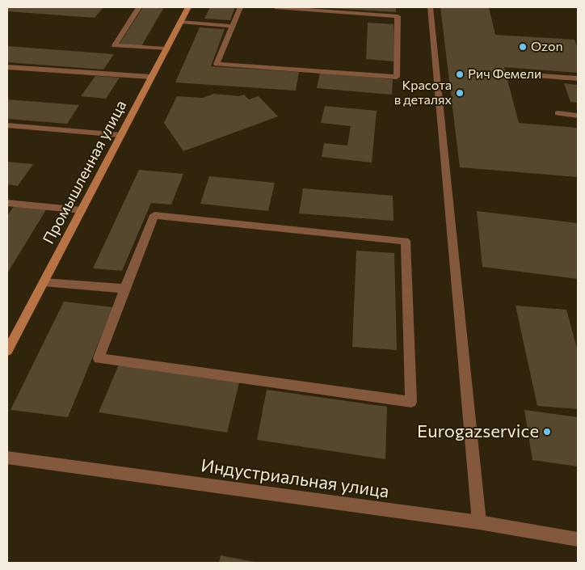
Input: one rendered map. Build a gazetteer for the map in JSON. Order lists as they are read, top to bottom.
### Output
{
  "streets": {
    "street": ["Промышленная улица", "Индустриальная улица"]
  },
  "places": [
    "Ozon",
    "Рич Фемели",
    "Красота в деталях",
    "Eurogazservice"
  ]
}
